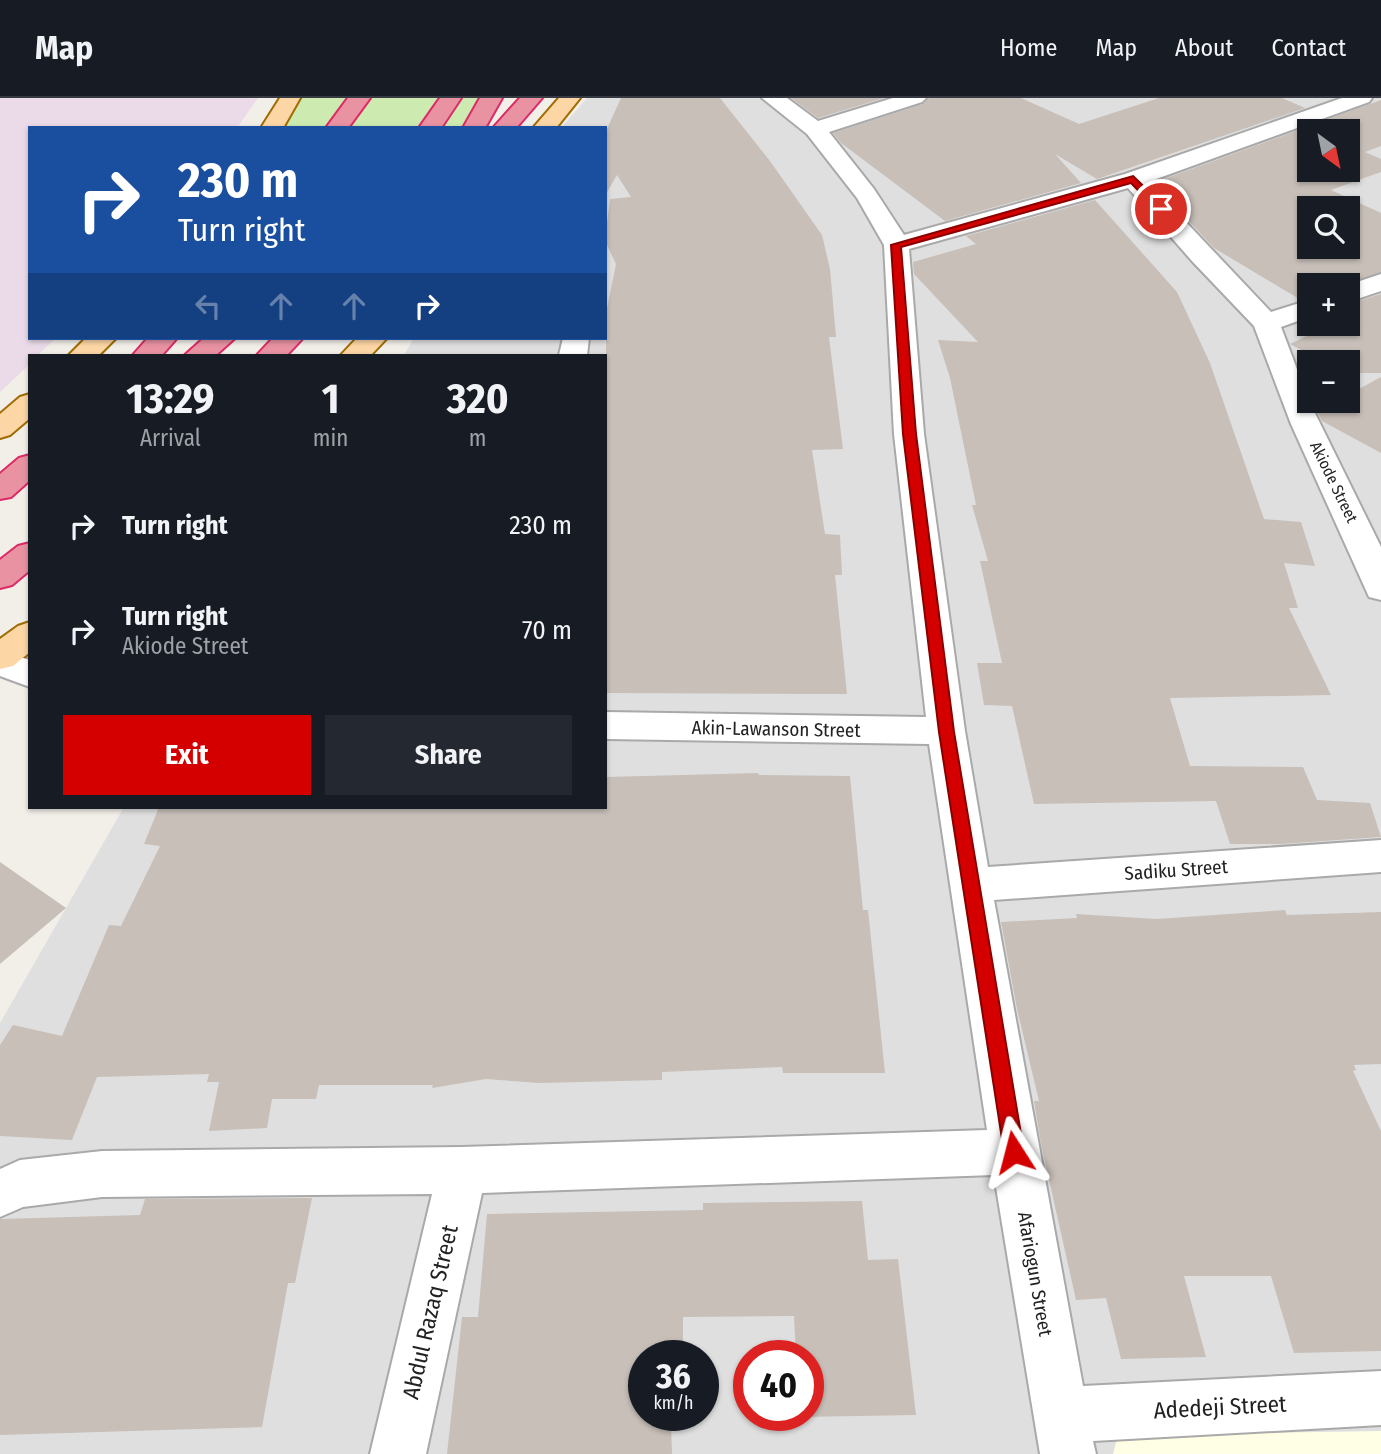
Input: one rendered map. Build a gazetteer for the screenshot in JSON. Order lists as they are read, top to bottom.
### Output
{
  "streets": {
    "street": [
      "Akiode Street",
      "Akin-Lawanson Street",
      "Sadiku Street",
      "Afariogun Street",
      "Abdul Razaq Street",
      "Adedeji Street"
    ]
  },
  "crossings": [
    ["Akin-Lawanson Street", "Afariogun Street"],
    ["Sadiku Street", "Afariogun Street"],
    ["Afariogun Street", "Adedeji Street"]
  ],
  "north": "bottom right",
  "page": {
    "header": "Map",
    "nav": [
      "Home",
      "Map",
      "About",
      "Contact"
    ],
    "map_buttons": ["+", "−"],
    "turn": ["230 m", "Turn right"],
    "eta": [
      "13:29",
      "Arrival",
      "1",
      "min",
      "320",
      "m"
    ],
    "list": [
      {
        "name": "Turn right",
        "value": "230 m"
      },
      {
        "name": "Turn right",
        "note": "Akiode Street",
        "value": "70 m"
      }
    ],
    "buttons": ["Exit", "Share"],
    "speed": "36 km/h",
    "limit": "40"
  }
}
